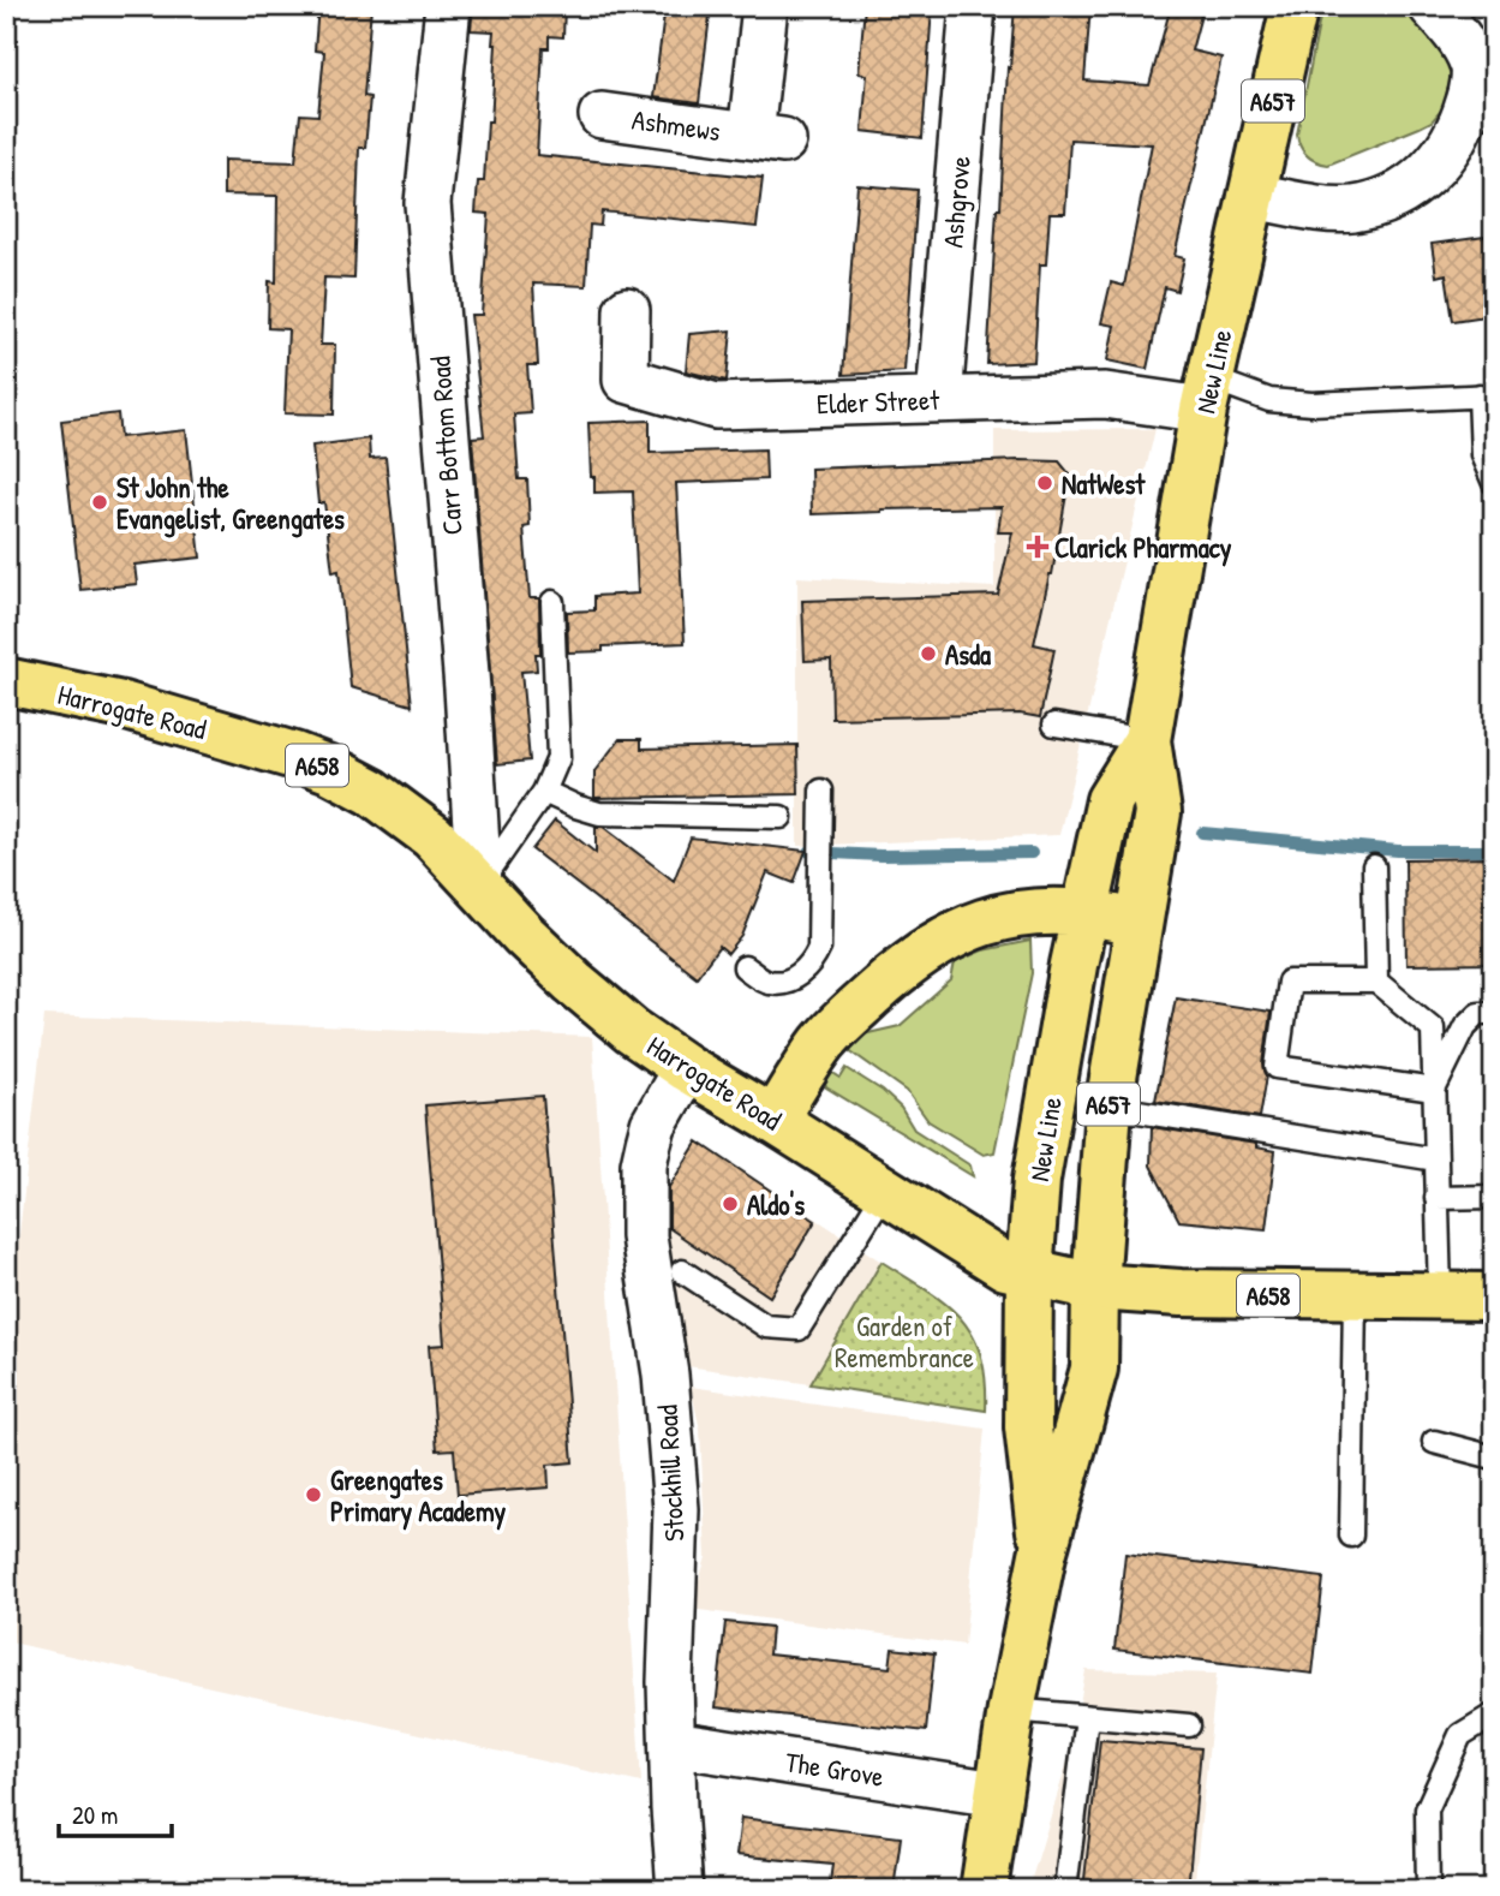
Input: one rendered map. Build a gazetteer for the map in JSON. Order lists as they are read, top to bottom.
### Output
{
  "streets": {
    "main road": [
      "A657",
      "New Line",
      "Harrogate Road",
      "A658"
    ],
    "street": [
      "Ashmews",
      "Ashgrove",
      "Elder Street",
      "Carr Bottom Road",
      "Stockhill Road",
      "The Grove"
    ]
  },
  "crossings": [
    ["Ashgrove", "Elder Street"],
    ["New Line", "Elder Street"],
    ["New Line", "Harrogate Road"],
    ["New Line", "The Grove"],
    ["Carr Bottom Road", "Harrogate Road"],
    ["Harrogate Road", "Stockhill Road"],
    ["Stockhill Road", "The Grove"]
  ],
  "parks": ["Garden of Remembrance"],
  "places": {
    "other": [
      "NatWest",
      "St John the Evangelist, Greengates",
      "Asda",
      "Aldo's",
      "Greengates Primary Academy"
    ],
    "health": ["Clarick Pharmacy"]
  },
  "scale_bar": "20 m"
}
